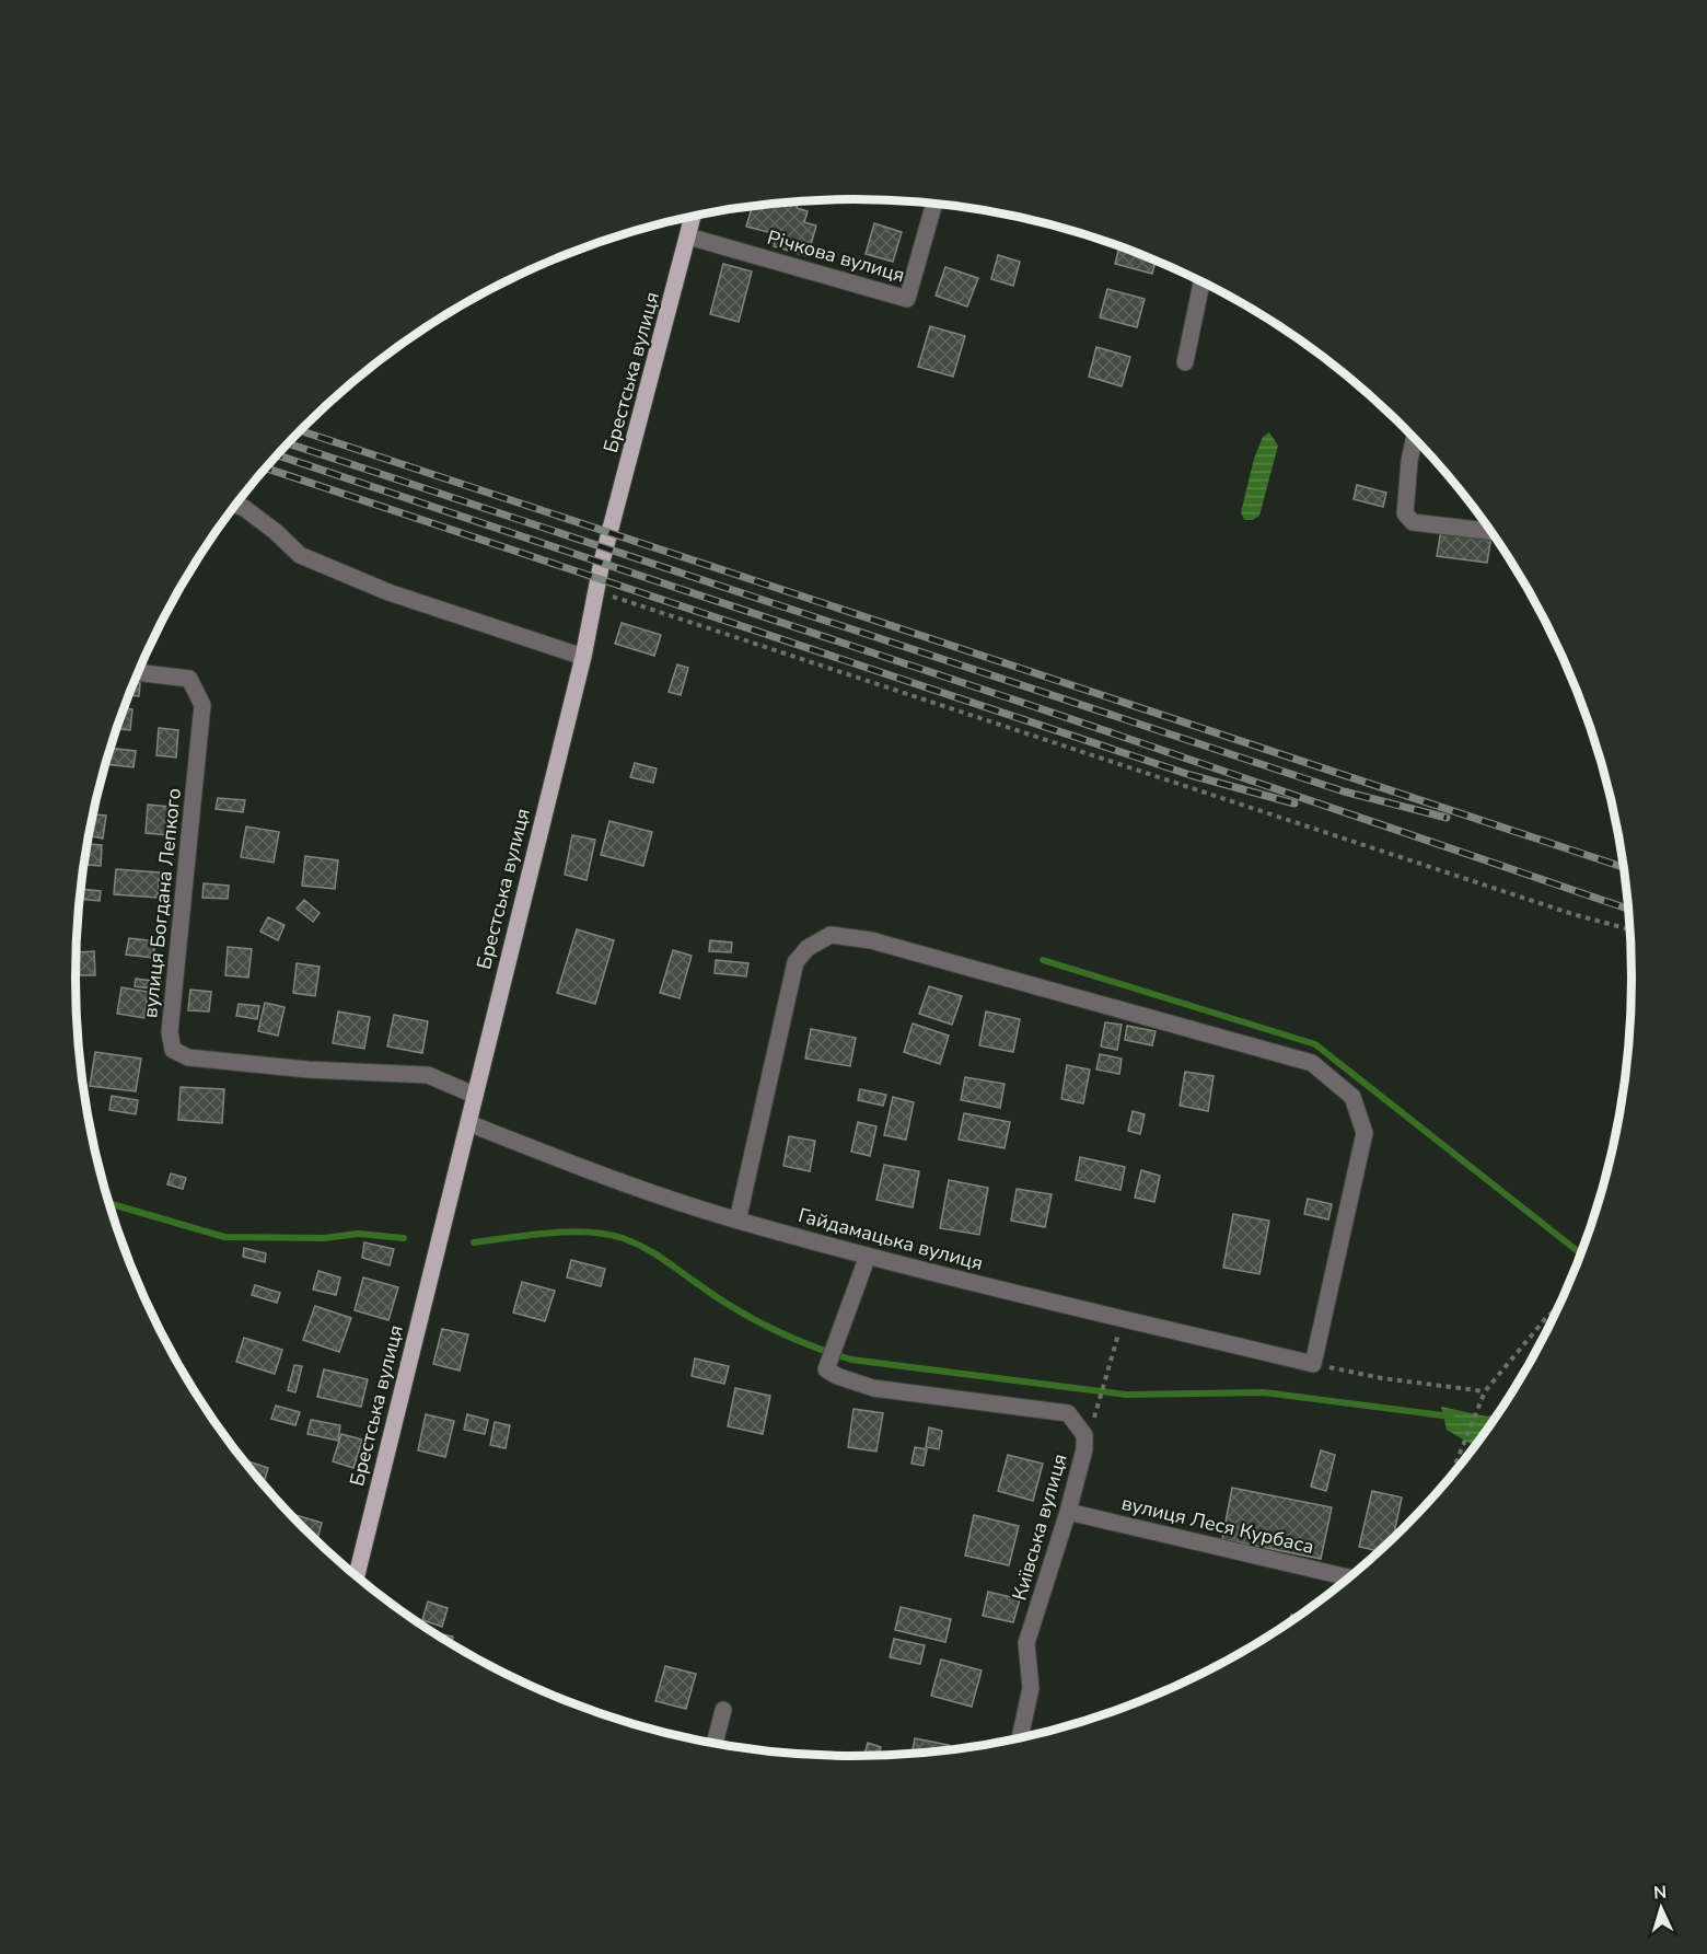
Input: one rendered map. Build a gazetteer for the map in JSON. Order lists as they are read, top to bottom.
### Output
{
  "streets": {
    "main road": ["Брестська вулиця"],
    "street": [
      "Річкова вулиця",
      "вулиця Богдана Лепкого",
      "Гайдамацька вулиця",
      "вулиця Леся Курбаса",
      "Київська вулиця"
    ]
  },
  "crossings": [
    ["Річкова вулиця", "Брестська вулиця"],
    ["Брестська вулиця", "вулиця Богдана Лепкого"],
    ["Брестська вулиця", "Гайдамацька вулиця"],
    ["Гайдамацька вулиця", "Київська вулиця"],
    ["вулиця Леся Курбаса", "Київська вулиця"]
  ],
  "north": "top"
}
